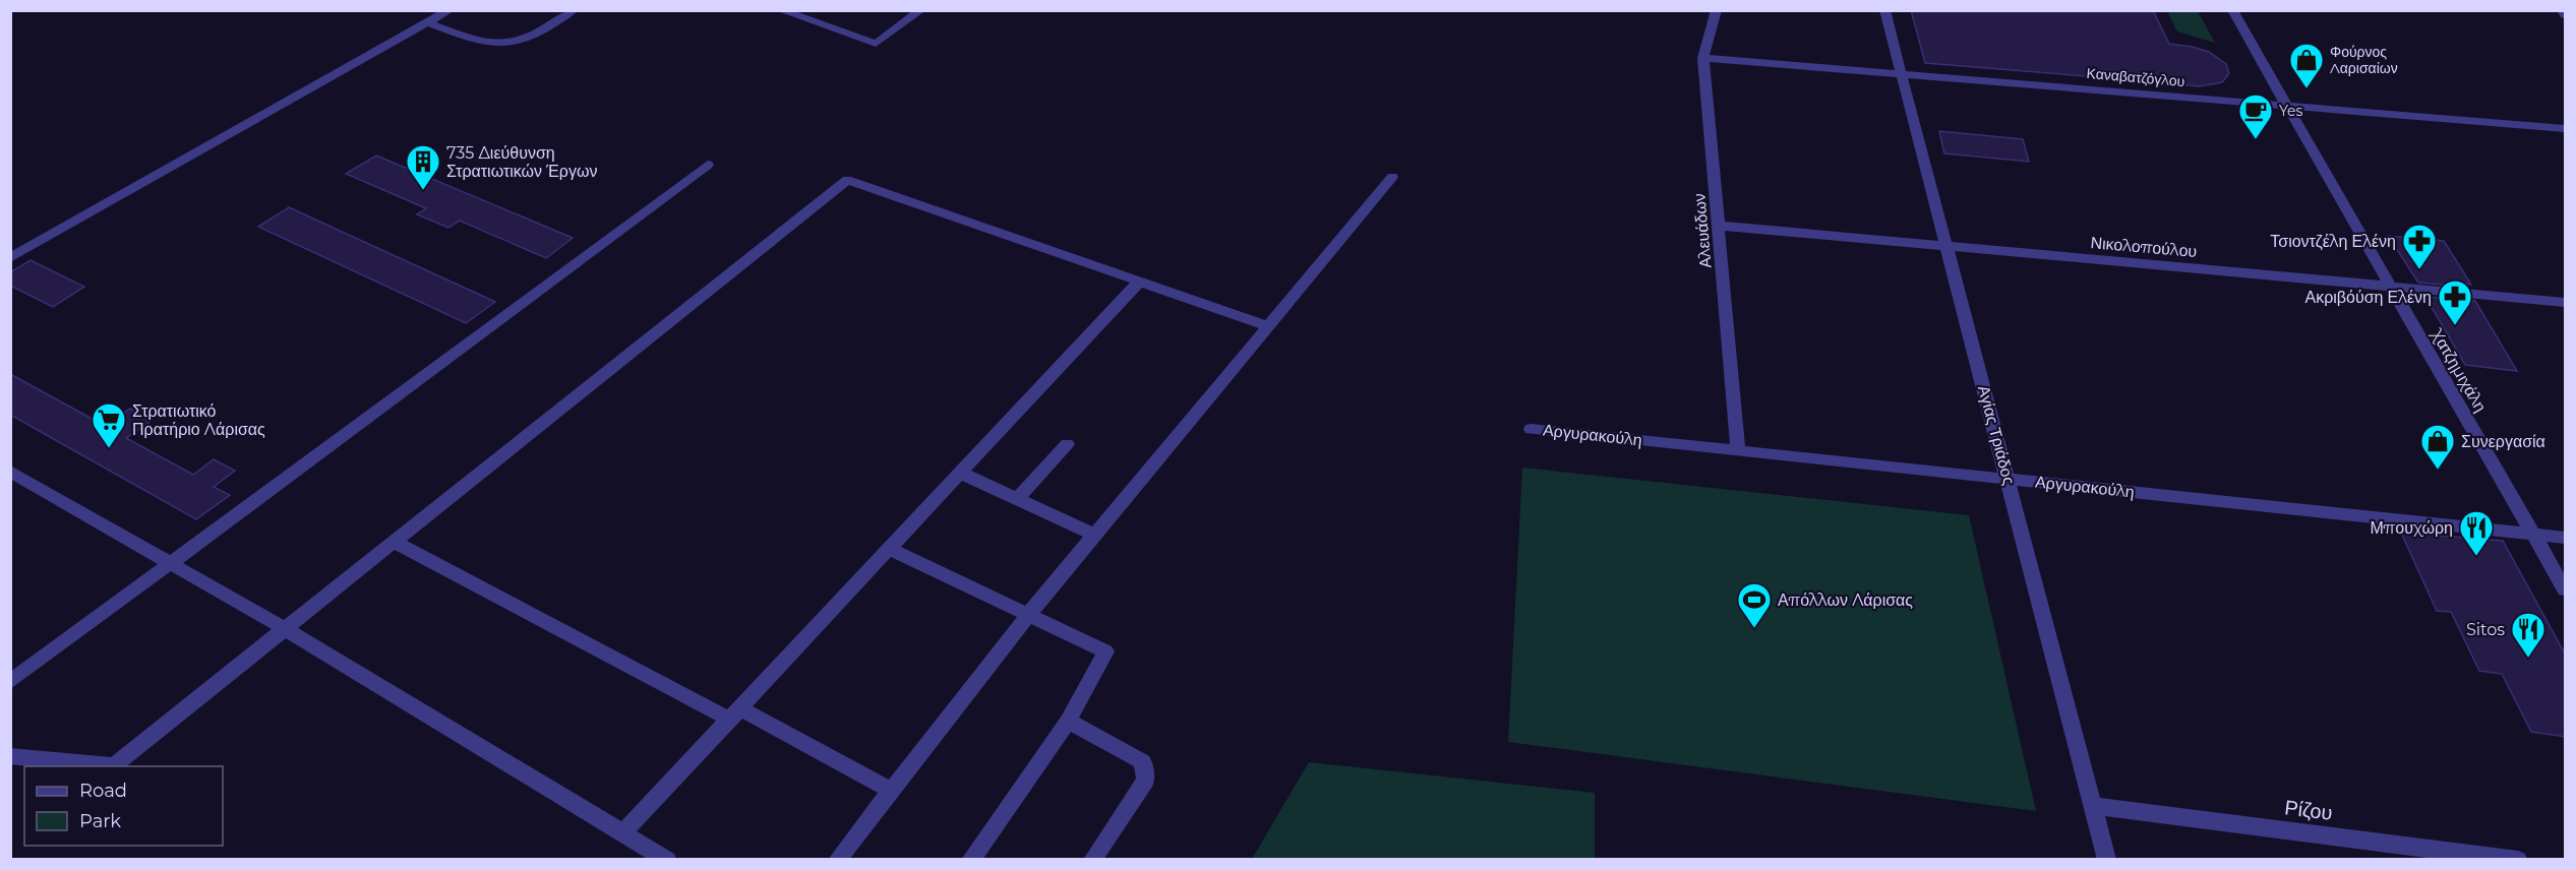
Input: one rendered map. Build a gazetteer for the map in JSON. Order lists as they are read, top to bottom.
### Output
{
  "streets": {
    "street": [
      "Καναβατζόγλου",
      "Αλευάδων",
      "Νικολοπούλου",
      "Χατζημιχάλη",
      "Αργυρακούλη",
      "Αγίας Τριάδος",
      "Ρίζου"
    ]
  },
  "crossings": [
    ["Καναβατζόγλου", "Αλευάδων"],
    ["Καναβατζόγλου", "Χατζημιχάλη"],
    ["Καναβατζόγλου", "Αγίας Τριάδος"],
    ["Αλευάδων", "Νικολοπούλου"],
    ["Αλευάδων", "Αργυρακούλη"],
    ["Νικολοπούλου", "Χατζημιχάλη"],
    ["Νικολοπούλου", "Αγίας Τριάδος"],
    ["Χατζημιχάλη", "Αργυρακούλη"],
    ["Αργυρακούλη", "Αγίας Τριάδος"],
    ["Αγίας Τριάδος", "Ρίζου"]
  ],
  "places": {
    "shop": ["Φούρνος Λαρισαίων", "Συνεργασία"],
    "cafe": ["Yes"],
    "building": ["735 Διεύθυνση Στρατιωτικών Έργων"],
    "pharmacy": ["Τσιοντζέλη Ελένη", "Ακριβόύση Ελένη"],
    "supermarket": ["Στρατιωτικό Πρατήριο Λάρισας"],
    "restaurant": ["Μπουχώρη", "Sitos"],
    "sports": ["Απόλλων Λάρισας"]
  },
  "legend": ["Road", "Park"]
}
